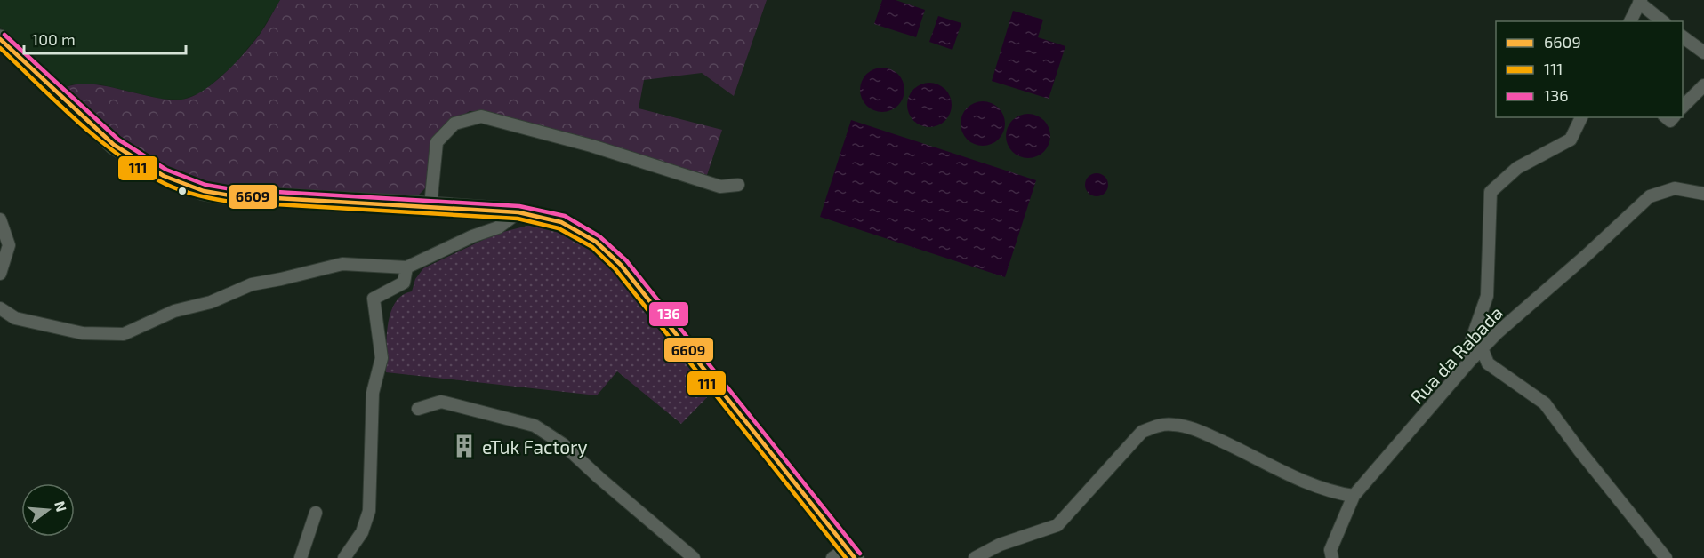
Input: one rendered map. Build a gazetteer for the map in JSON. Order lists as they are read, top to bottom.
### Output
{
  "streets": {
    "street": ["Rua da Rabada"]
  },
  "places": {
    "building": ["eTuk Factory"]
  },
  "lines": ["transit line 136", "transit line 6609", "transit line 111"],
  "legend": ["6609", "111", "136"],
  "scale_bar": "100 m",
  "north": "right"
}
